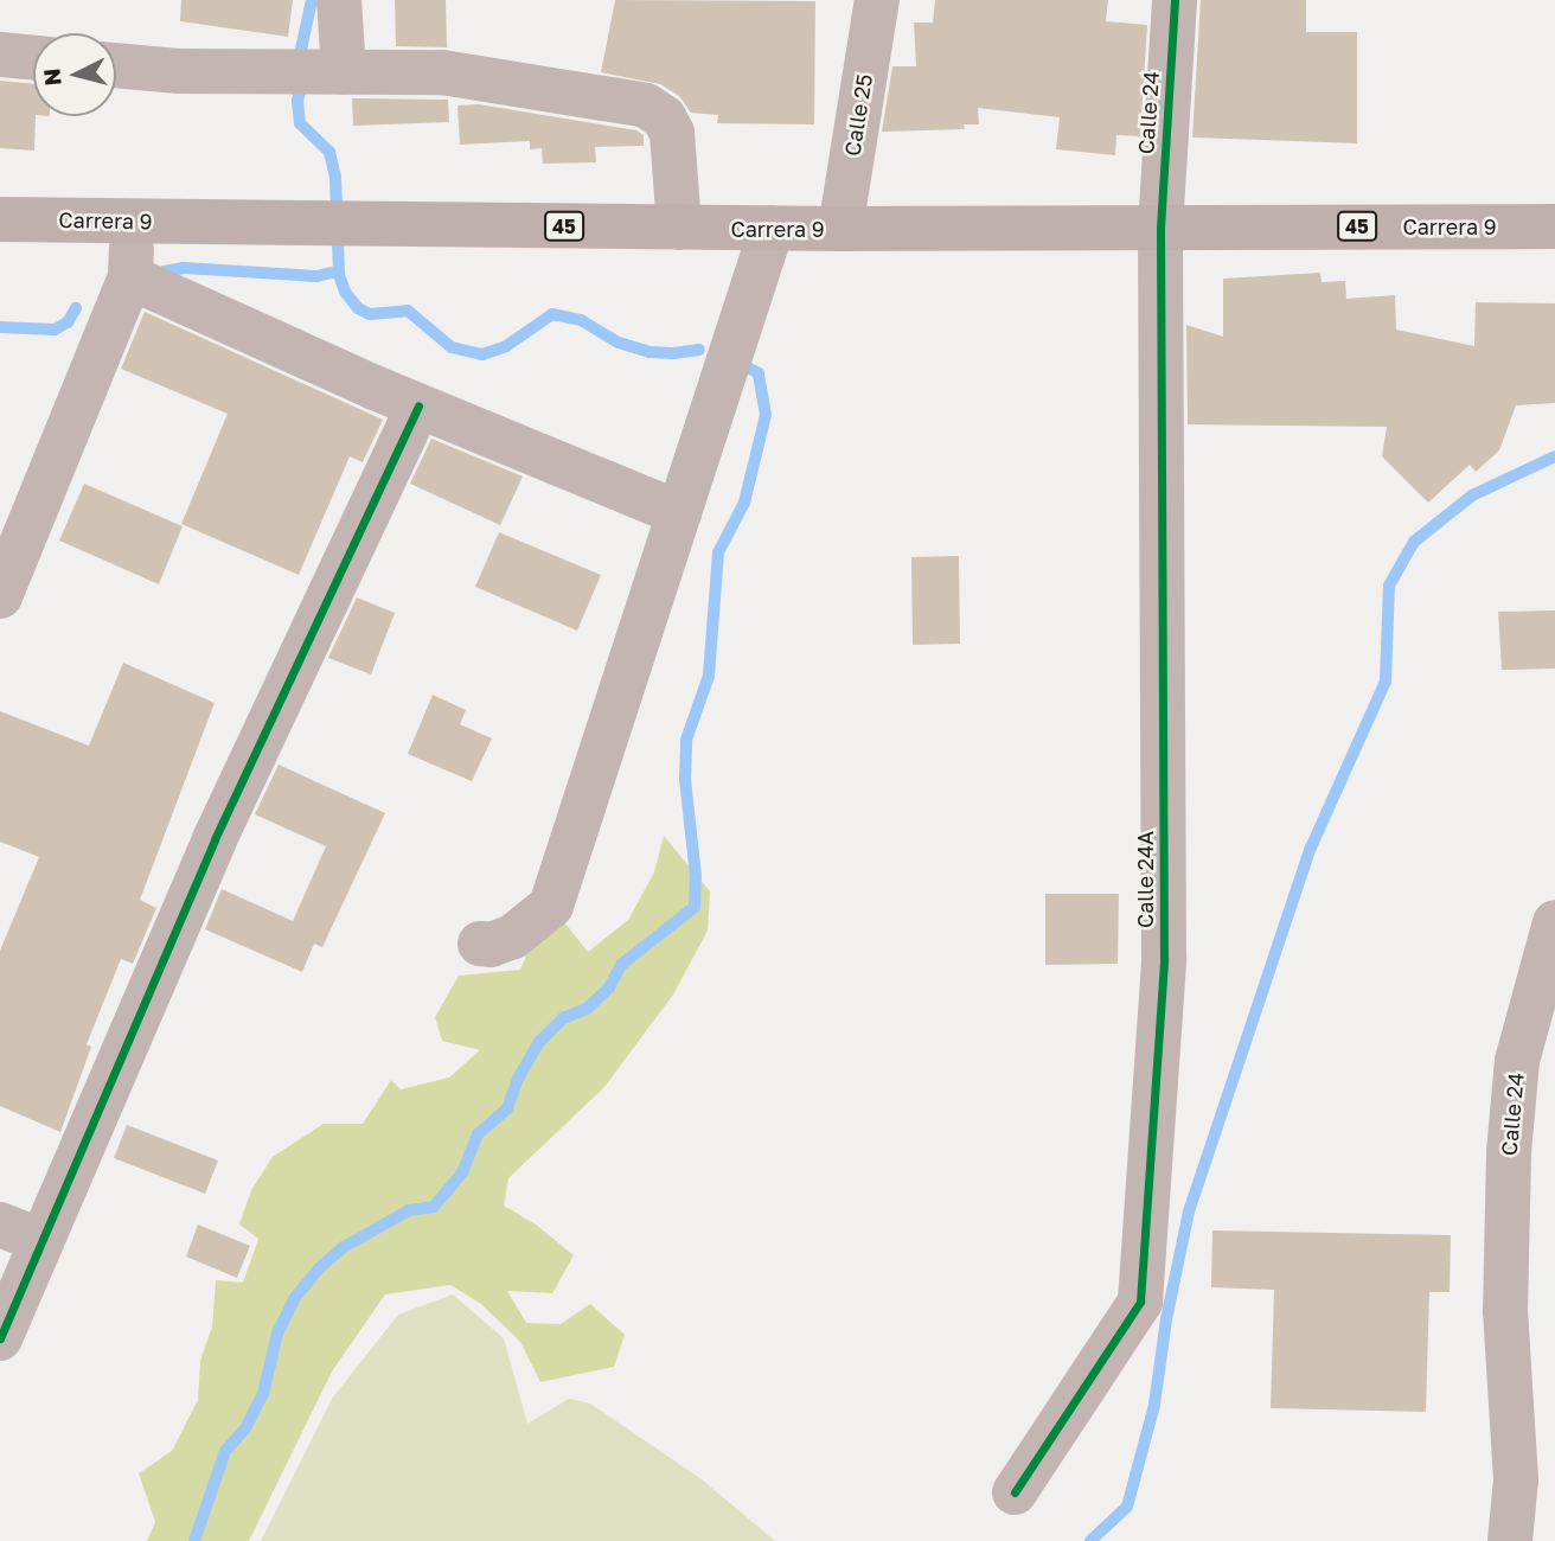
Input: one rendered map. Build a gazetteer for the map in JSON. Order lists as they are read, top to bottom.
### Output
{
  "streets": {
    "highway": ["Carrera 9", "45"],
    "street": ["Calle 24", "Calle 25", "Calle 24A"]
  },
  "crossings": [
    ["Calle 24", "Carrera 9"],
    ["Calle 24", "Calle 24A"],
    ["Calle 25", "Carrera 9"],
    ["Carrera 9", "Calle 24A"]
  ],
  "north": "left"
}
